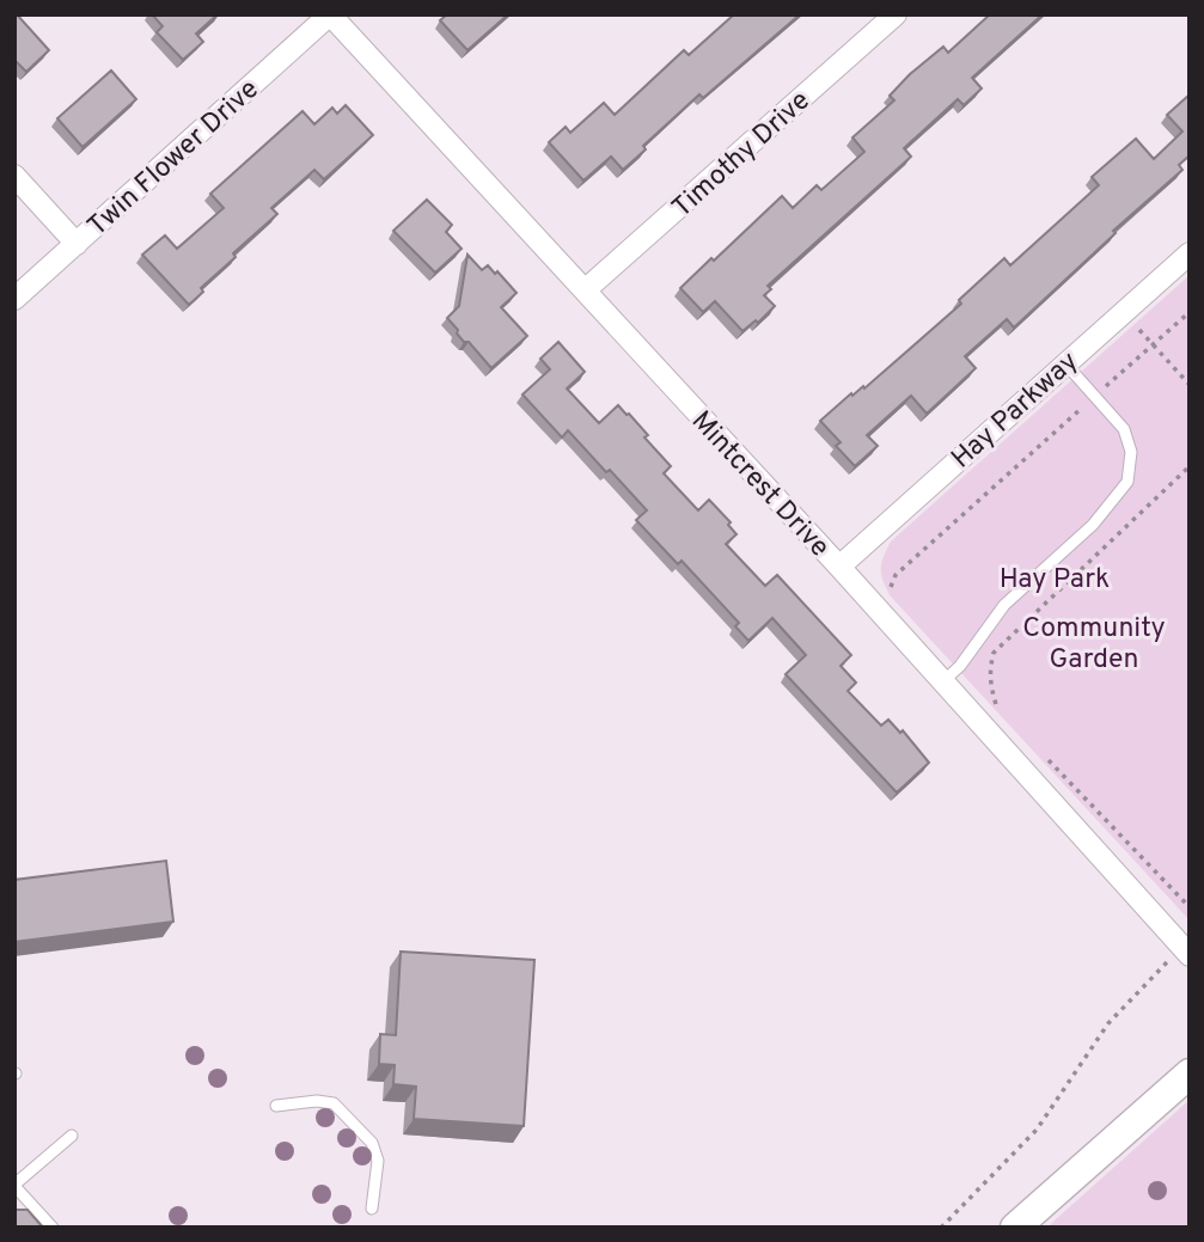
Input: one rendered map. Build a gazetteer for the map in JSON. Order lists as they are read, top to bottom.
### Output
{
  "streets": {
    "street": [
      "Timothy Drive",
      "Twin Flower Drive",
      "Hay Parkway",
      "Mintcrest Drive"
    ]
  },
  "crossings": [
    ["Timothy Drive", "Mintcrest Drive"],
    ["Twin Flower Drive", "Mintcrest Drive"],
    ["Hay Parkway", "Mintcrest Drive"]
  ],
  "parks": ["Hay Park", "Community Garden"]
}
